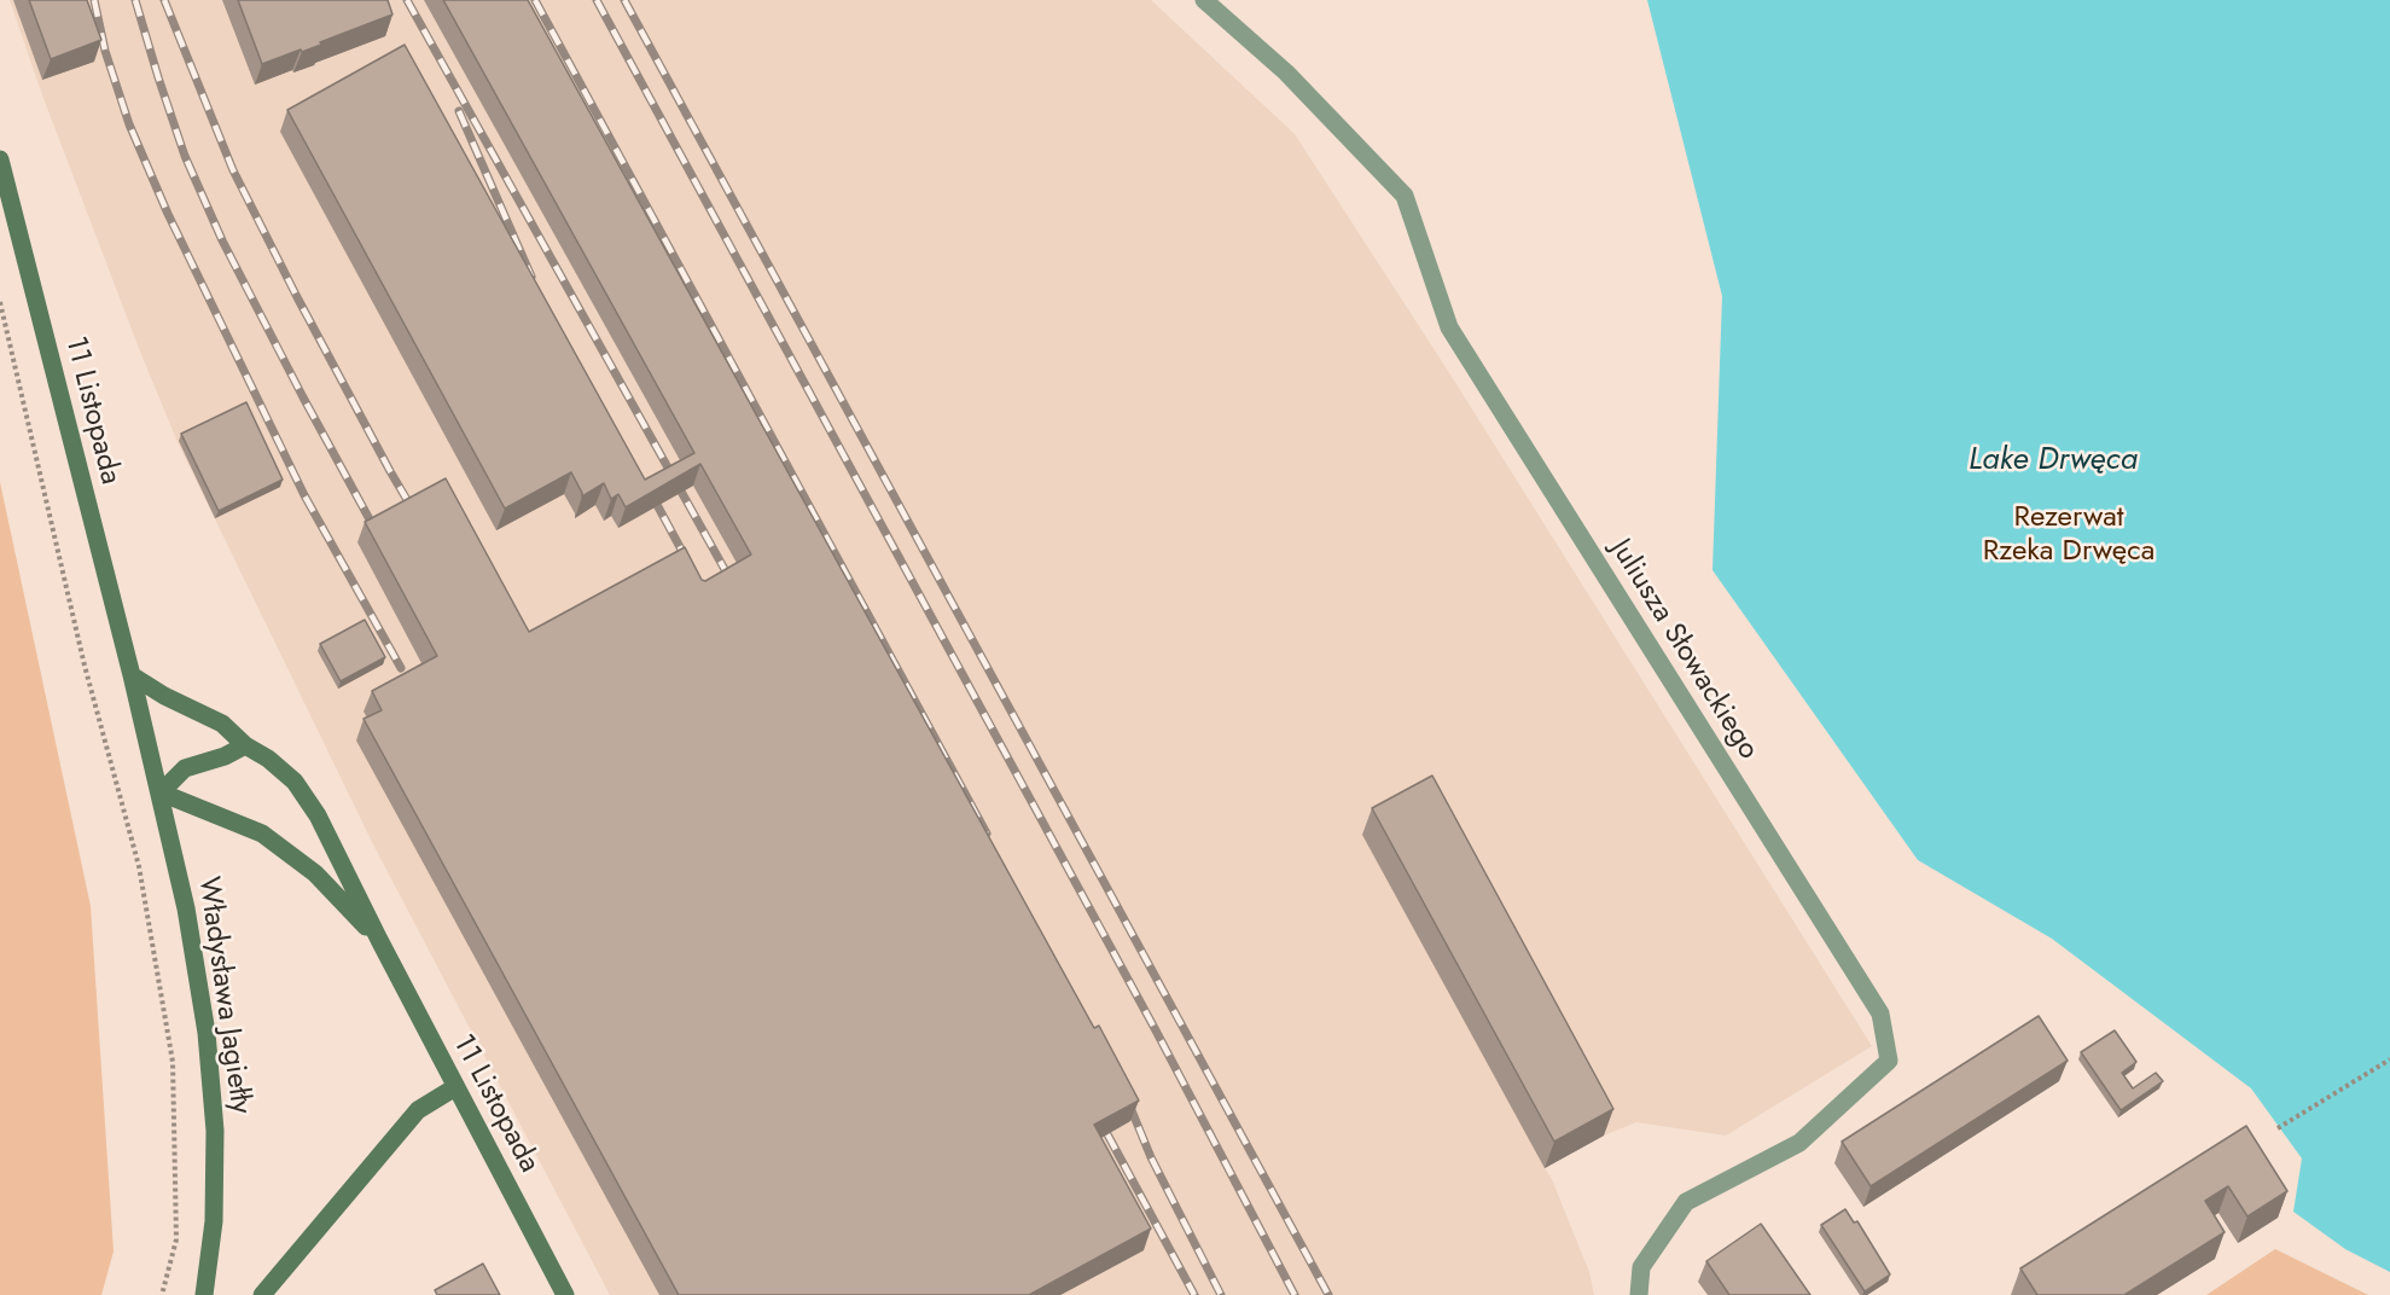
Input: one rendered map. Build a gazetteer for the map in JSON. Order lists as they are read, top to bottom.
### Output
{
  "streets": {
    "main road": ["11 Listopada", "Władysława Jagiełły"],
    "street": ["Juliusza Słowackiego"]
  },
  "crossings": [
    ["11 Listopada", "Władysława Jagiełły"]
  ],
  "water": ["Lake Drwęca"],
  "parks": ["Rezerwat Rzeka Drwęca"]
}
